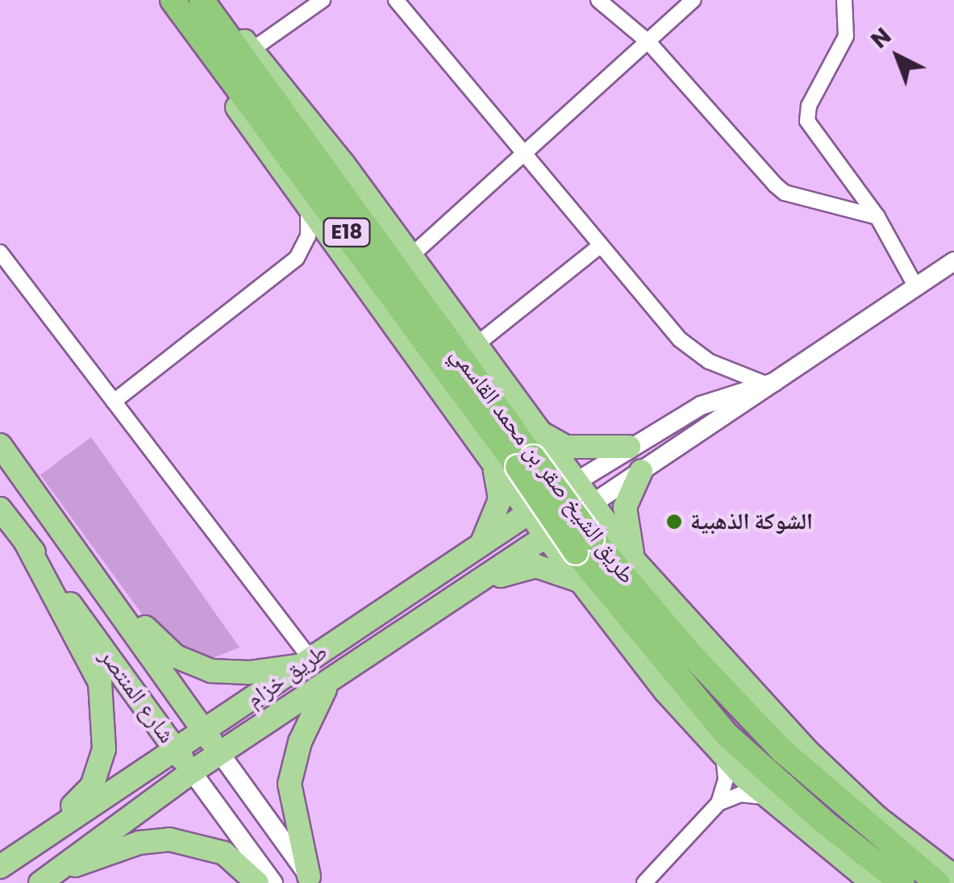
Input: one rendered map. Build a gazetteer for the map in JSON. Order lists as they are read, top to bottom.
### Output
{
  "streets": {
    "highway": ["E18", "طريق الشيخ صقر بن محمد القاسمي"],
    "main road": ["طريق خزام", "شارع المنتصر"]
  },
  "crossings": [
    ["طريق خزام", "شارع المنتصر"]
  ],
  "places": ["الشوكة الذهبية"],
  "north": "top left"
}
